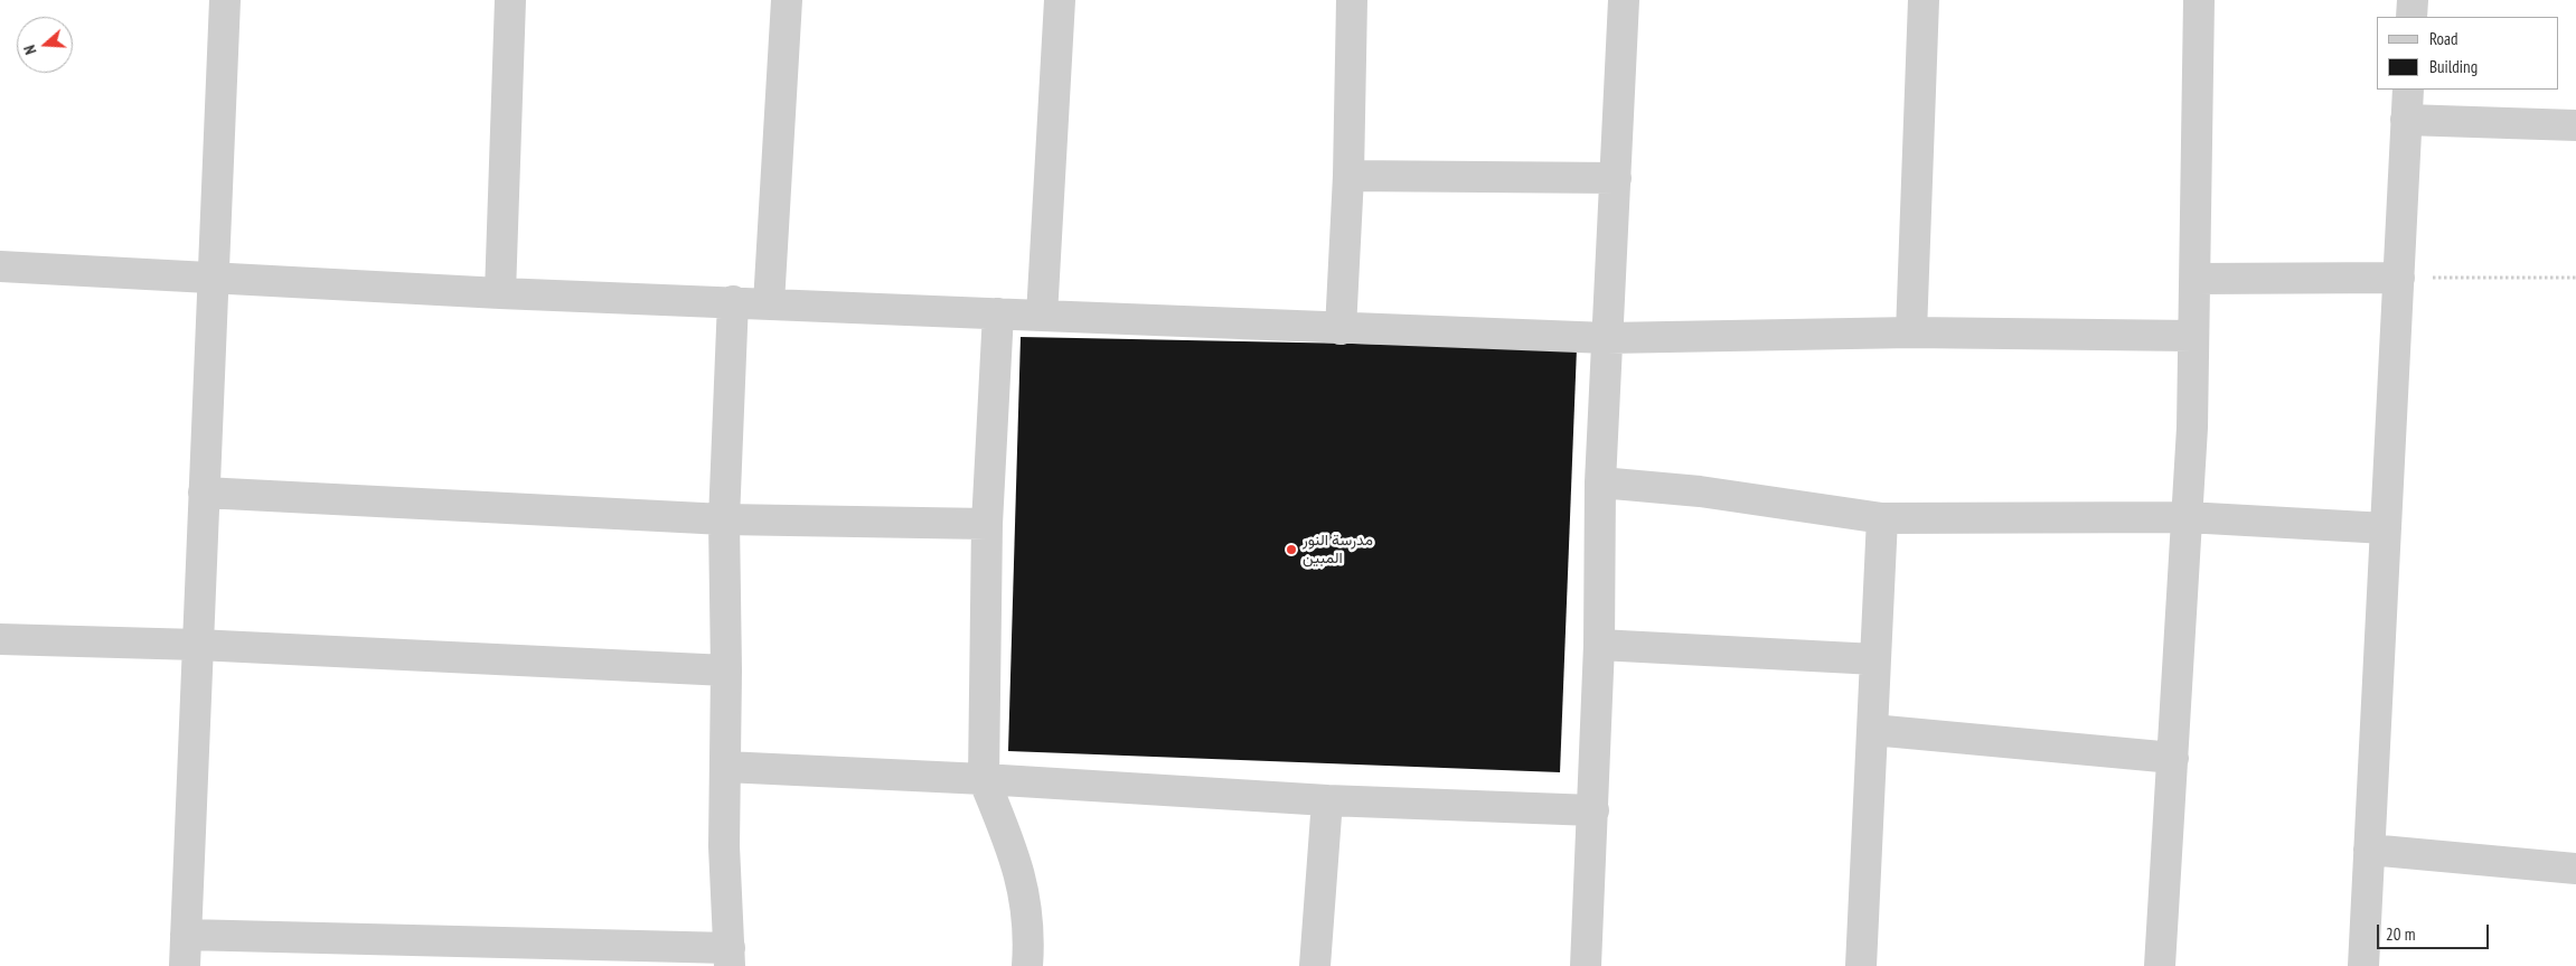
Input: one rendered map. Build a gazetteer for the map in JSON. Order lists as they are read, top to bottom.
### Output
{
  "places": ["مدرسة النور المبين"],
  "legend": ["Road", "Building"],
  "scale_bar": "20 m",
  "north": "left"
}
